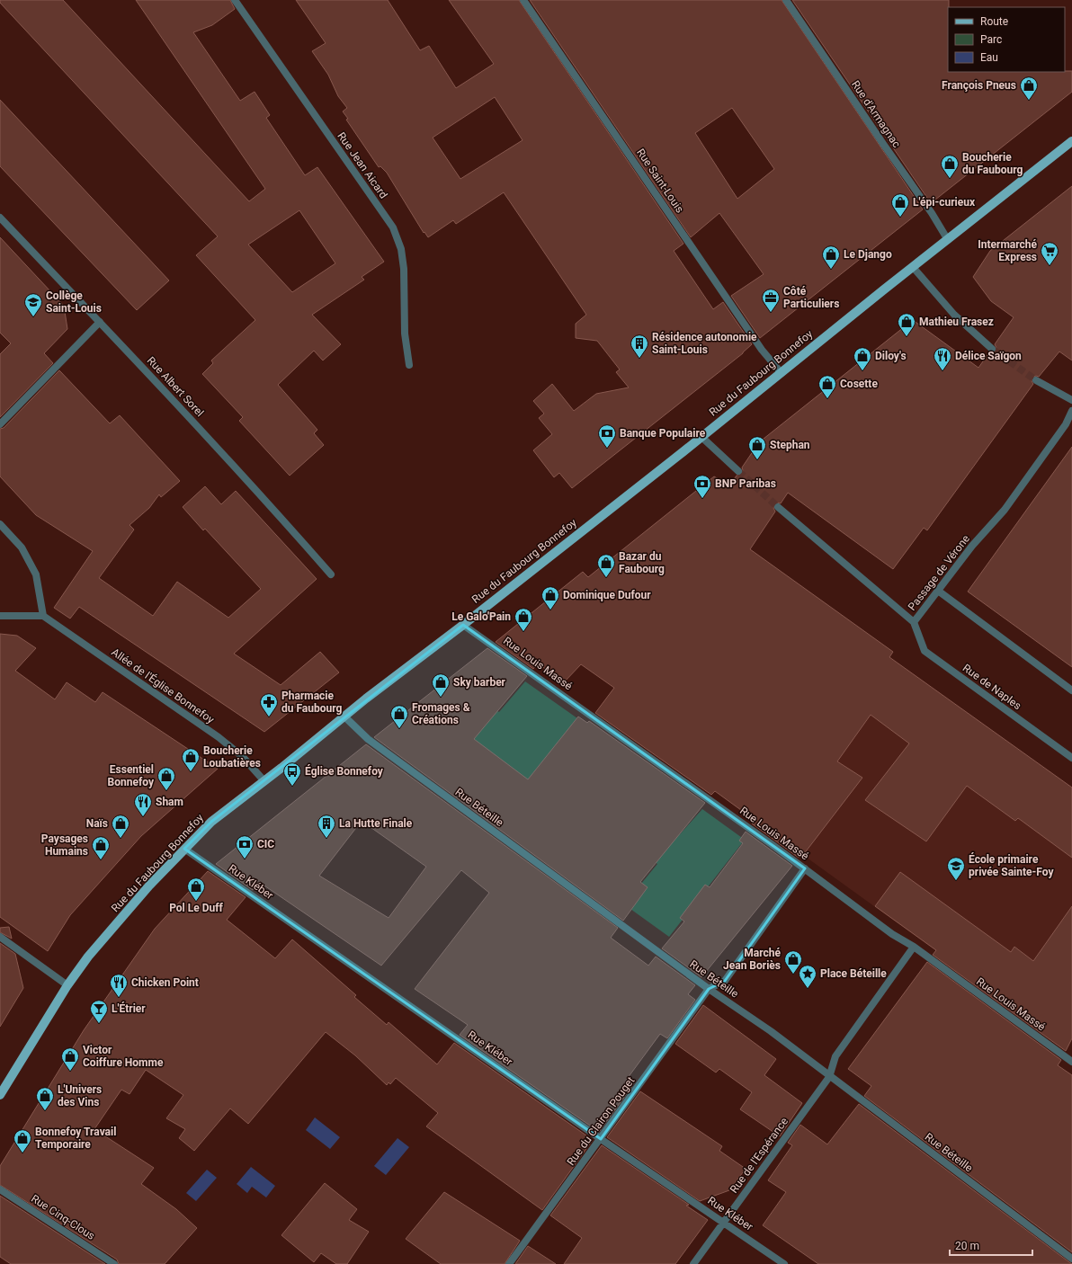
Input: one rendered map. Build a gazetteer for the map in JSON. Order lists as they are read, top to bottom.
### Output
{
  "streets": {
    "main road": ["Rue du Faubourg Bonnefoy"],
    "street": [
      "Rue d'Armagnac",
      "Rue Jean Aicard",
      "Rue Saint-Louis",
      "Rue Albert Sorel",
      "Passage de Vérone",
      "Rue Louis Massé",
      "Allée de l'Église Bonnefoy",
      "Rue de Naples",
      "Rue Béteille",
      "Rue Kléber",
      "Rue du Clairon Pouget",
      "Rue de l'Espérance",
      "Rue Cinq-Clous"
    ]
  },
  "crossings": [
    ["Rue d'Armagnac", "Rue du Faubourg Bonnefoy"],
    ["Rue Saint-Louis", "Rue du Faubourg Bonnefoy"],
    ["Rue du Faubourg Bonnefoy", "Rue Louis Massé"],
    ["Rue du Faubourg Bonnefoy", "Allée de l'Église Bonnefoy"],
    ["Rue du Faubourg Bonnefoy", "Rue Béteille"],
    ["Rue du Faubourg Bonnefoy", "Rue Kléber"],
    ["Passage de Vérone", "Rue de Naples"],
    ["Rue Béteille", "Rue du Clairon Pouget"],
    ["Rue Béteille", "Rue de l'Espérance"],
    ["Rue Kléber", "Rue du Clairon Pouget"],
    ["Rue Kléber", "Rue de l'Espérance"]
  ],
  "places": {
    "shop": [
      "François Pneus",
      "Boucherie du Faubourg",
      "L'épi-curieux",
      "Le Django",
      "Mathieu Frasez",
      "Diloy's",
      "Cosette",
      "Stephan",
      "Bazar du Faubourg",
      "Dominique Dufour",
      "Le Galo'Pain",
      "Sky barber",
      "Fromages & Créations",
      "Boucherie Loubatières",
      "Essentiel Bonnefoy",
      "Naïs",
      "Paysages Humains",
      "Pol Le Duff",
      "Marché Jean Boriès",
      "Victor Coiffure Homme",
      "L'Univers des Vins",
      "Bonnefoy Travail Temporaire"
    ],
    "supermarket": ["Intermarché Express"],
    "office": ["Côté Particuliers"],
    "school or university": ["Collège Saint-Louis", "École primaire privée Sainte-Foy"],
    "building": ["Résidence autonomie Saint-Louis", "La Hutte Finale"],
    "restaurant": ["Délice Saïgon", "Sham", "Chicken Point"],
    "bank": ["Banque Populaire", "BNP Paribas", "CIC"],
    "pharmacy": ["Pharmacie du Faubourg"],
    "bus stop": ["Église Bonnefoy"],
    "place": ["Place Béteille"],
    "bar": ["L'Étrier"]
  },
  "legend": ["Route", "Parc", "Eau"],
  "scale_bar": "20 m"
}
